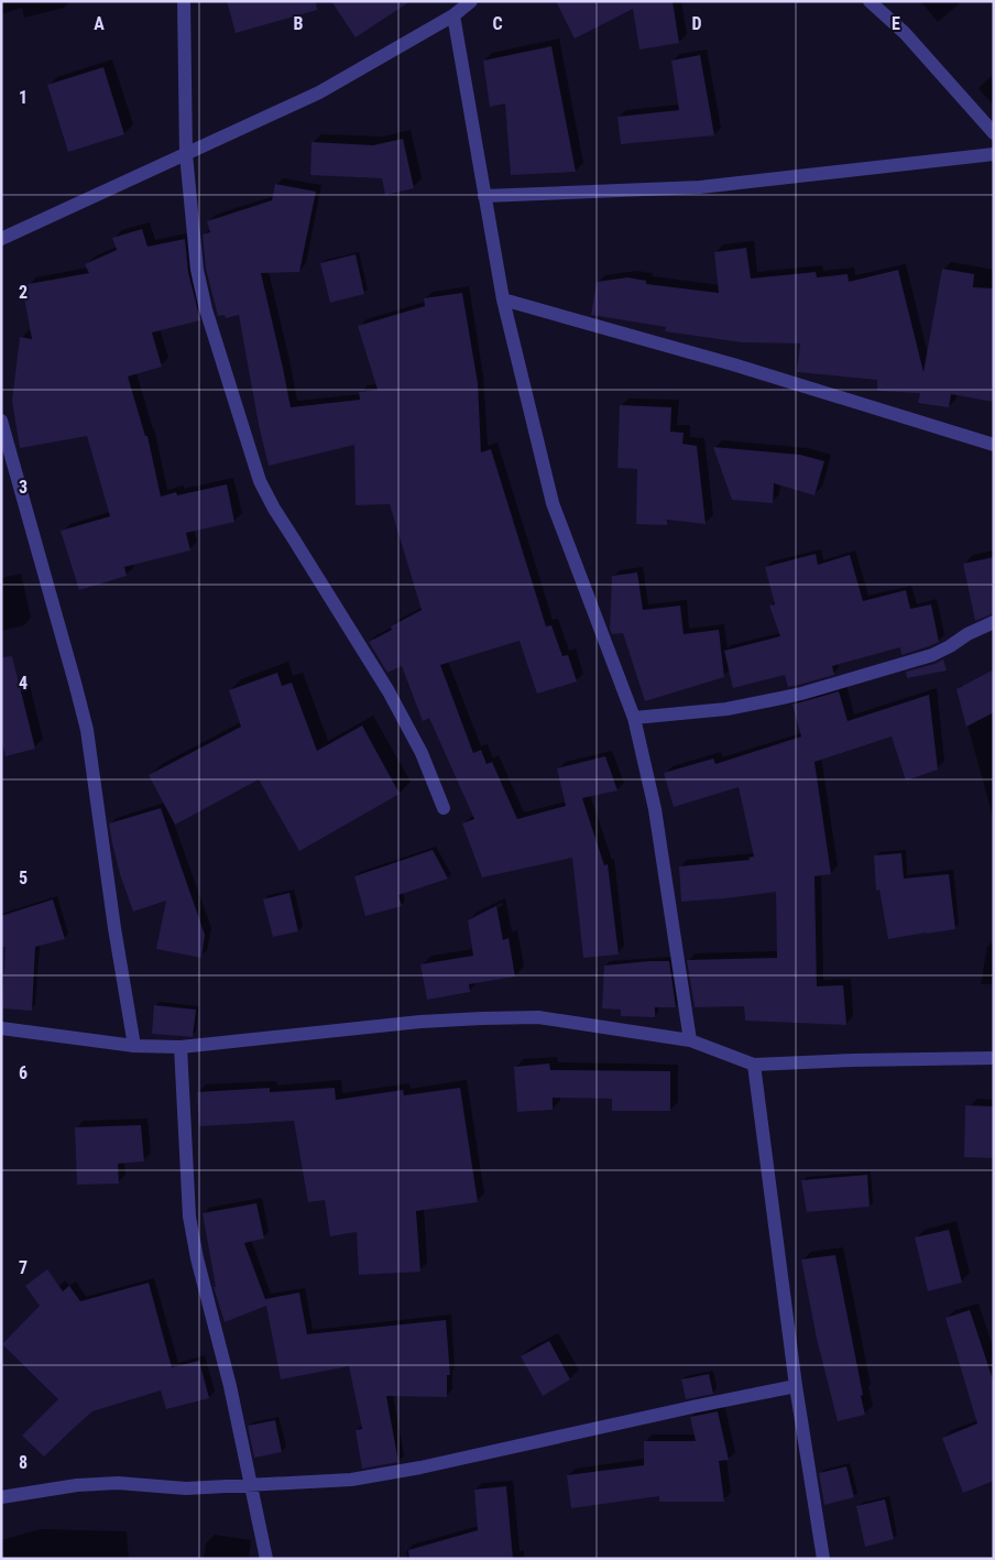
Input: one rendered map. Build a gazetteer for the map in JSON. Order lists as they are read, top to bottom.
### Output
{
  "grid": {
    "columns": [
      "A",
      "B",
      "C",
      "D",
      "E"
    ],
    "rows": [
      "1",
      "2",
      "3",
      "4",
      "5",
      "6",
      "7",
      "8"
    ]
  }
}
